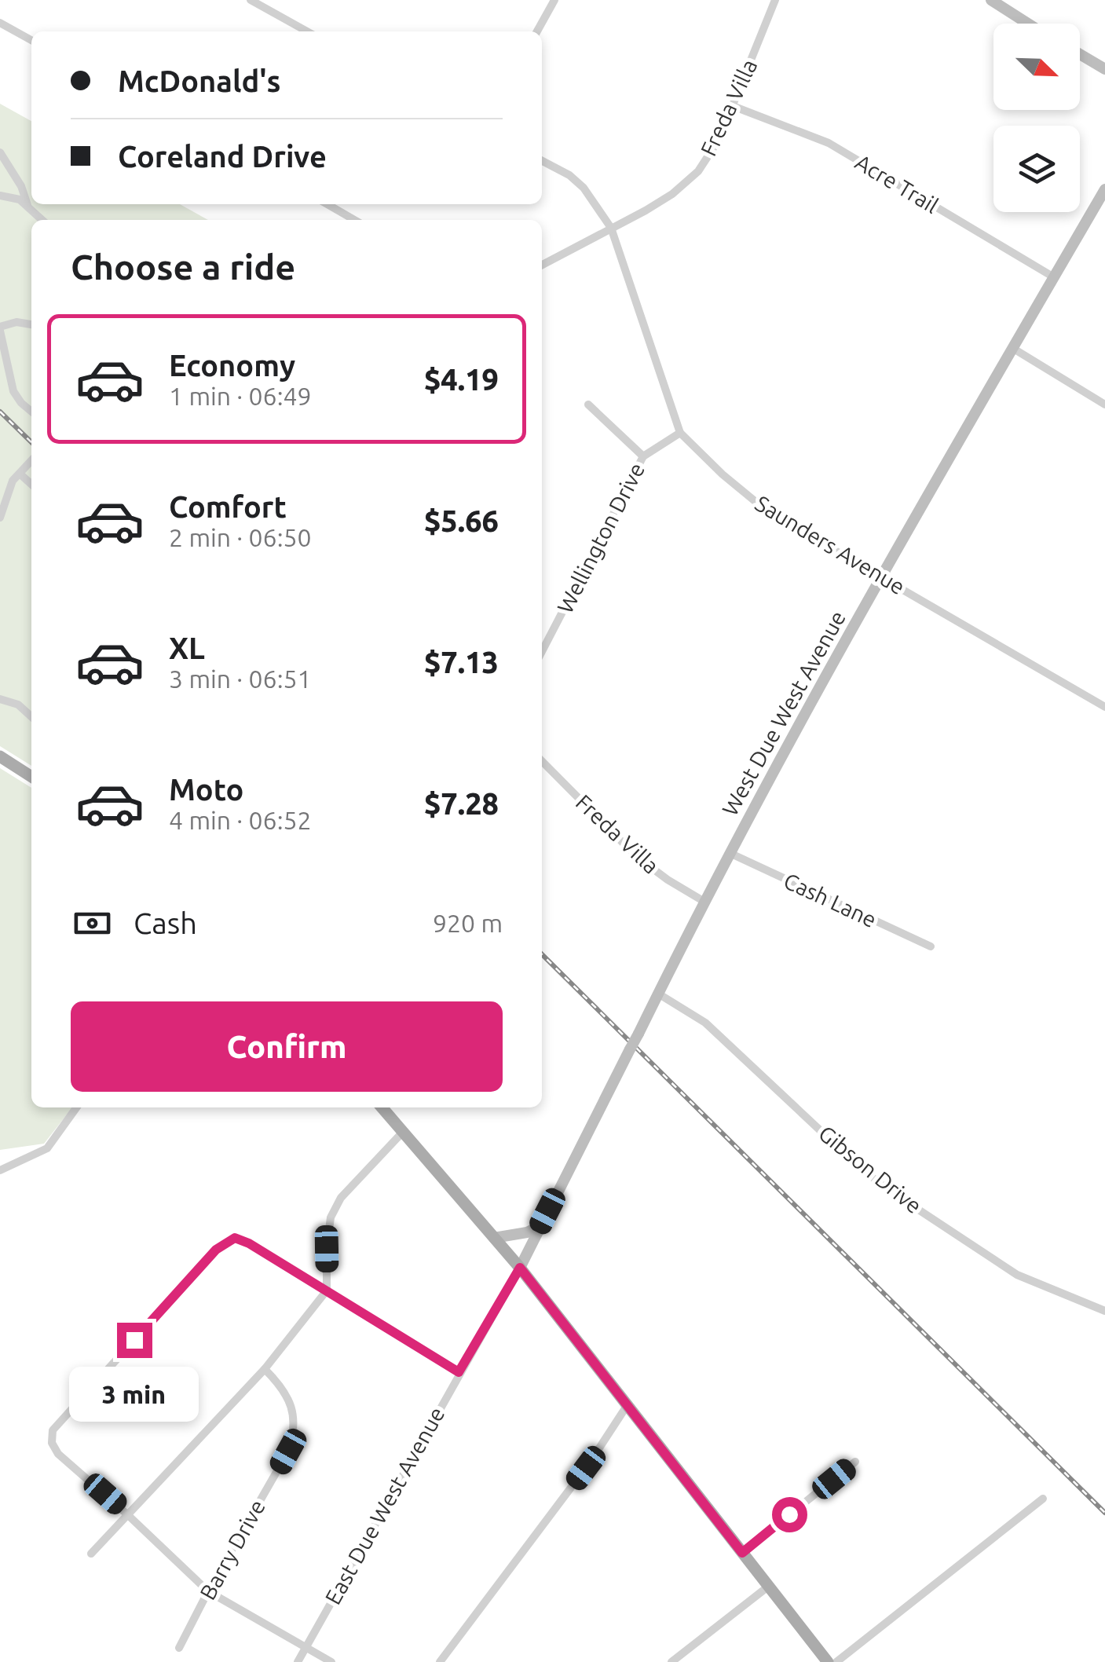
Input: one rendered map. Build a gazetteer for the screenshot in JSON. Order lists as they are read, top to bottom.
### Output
{
  "streets": {
    "main road": ["West Due West Avenue"],
    "street": [
      "Freda Villa",
      "Acre Trail",
      "Wellington Drive",
      "Saunders Avenue",
      "Cash Lane",
      "Gibson Drive",
      "East Due West Avenue",
      "Barry Drive"
    ]
  },
  "crossings": [
    ["Freda Villa", "Acre Trail"],
    ["Freda Villa", "Saunders Avenue"],
    ["Freda Villa", "West Due West Avenue"],
    ["Acre Trail", "West Due West Avenue"],
    ["Wellington Drive", "Saunders Avenue"],
    ["Saunders Avenue", "West Due West Avenue"],
    ["West Due West Avenue", "Cash Lane"],
    ["West Due West Avenue", "Gibson Drive"],
    ["West Due West Avenue", "East Due West Avenue"]
  ],
  "north": "bottom right",
  "page": {
    "banner": ["McDonald's", "Coreland Drive"],
    "heading": "Choose a ride",
    "list": [
      {
        "name": "Economy",
        "note": "1 min · 06:49",
        "value": "$4.19"
      },
      {
        "name": "Comfort",
        "note": "2 min · 06:50",
        "value": "$5.66"
      },
      {
        "name": "XL",
        "note": "3 min · 06:51",
        "value": "$7.13"
      },
      {
        "name": "Moto",
        "note": "4 min · 06:52",
        "value": "$7.28"
      }
    ],
    "pay": ["Cash", "920 m"],
    "buttons": "Confirm",
    "bubble": "3 min"
  }
}
